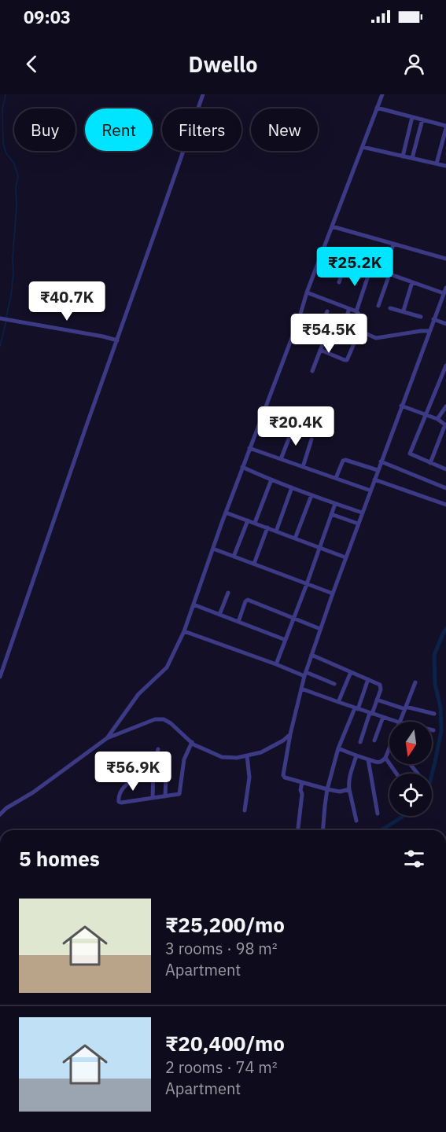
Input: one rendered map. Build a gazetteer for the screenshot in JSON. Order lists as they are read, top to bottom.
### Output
{
  "north": "bottom",
  "page": {
    "status": "09:03",
    "header": "Dwello",
    "chip": [
      "Buy",
      "Rent",
      "Filters",
      "New"
    ],
    "price": [
      "₹25.2K",
      "₹40.7K",
      "₹54.5K",
      "₹20.4K",
      "₹56.9K"
    ],
    "heading": "5 homes",
    "list": [
      {
        "name": "₹25,200/mo",
        "note": "3 rooms · 98 m² · Apartment"
      },
      {
        "name": "₹20,400/mo",
        "note": "2 rooms · 74 m² · Apartment"
      }
    ]
  }
}
